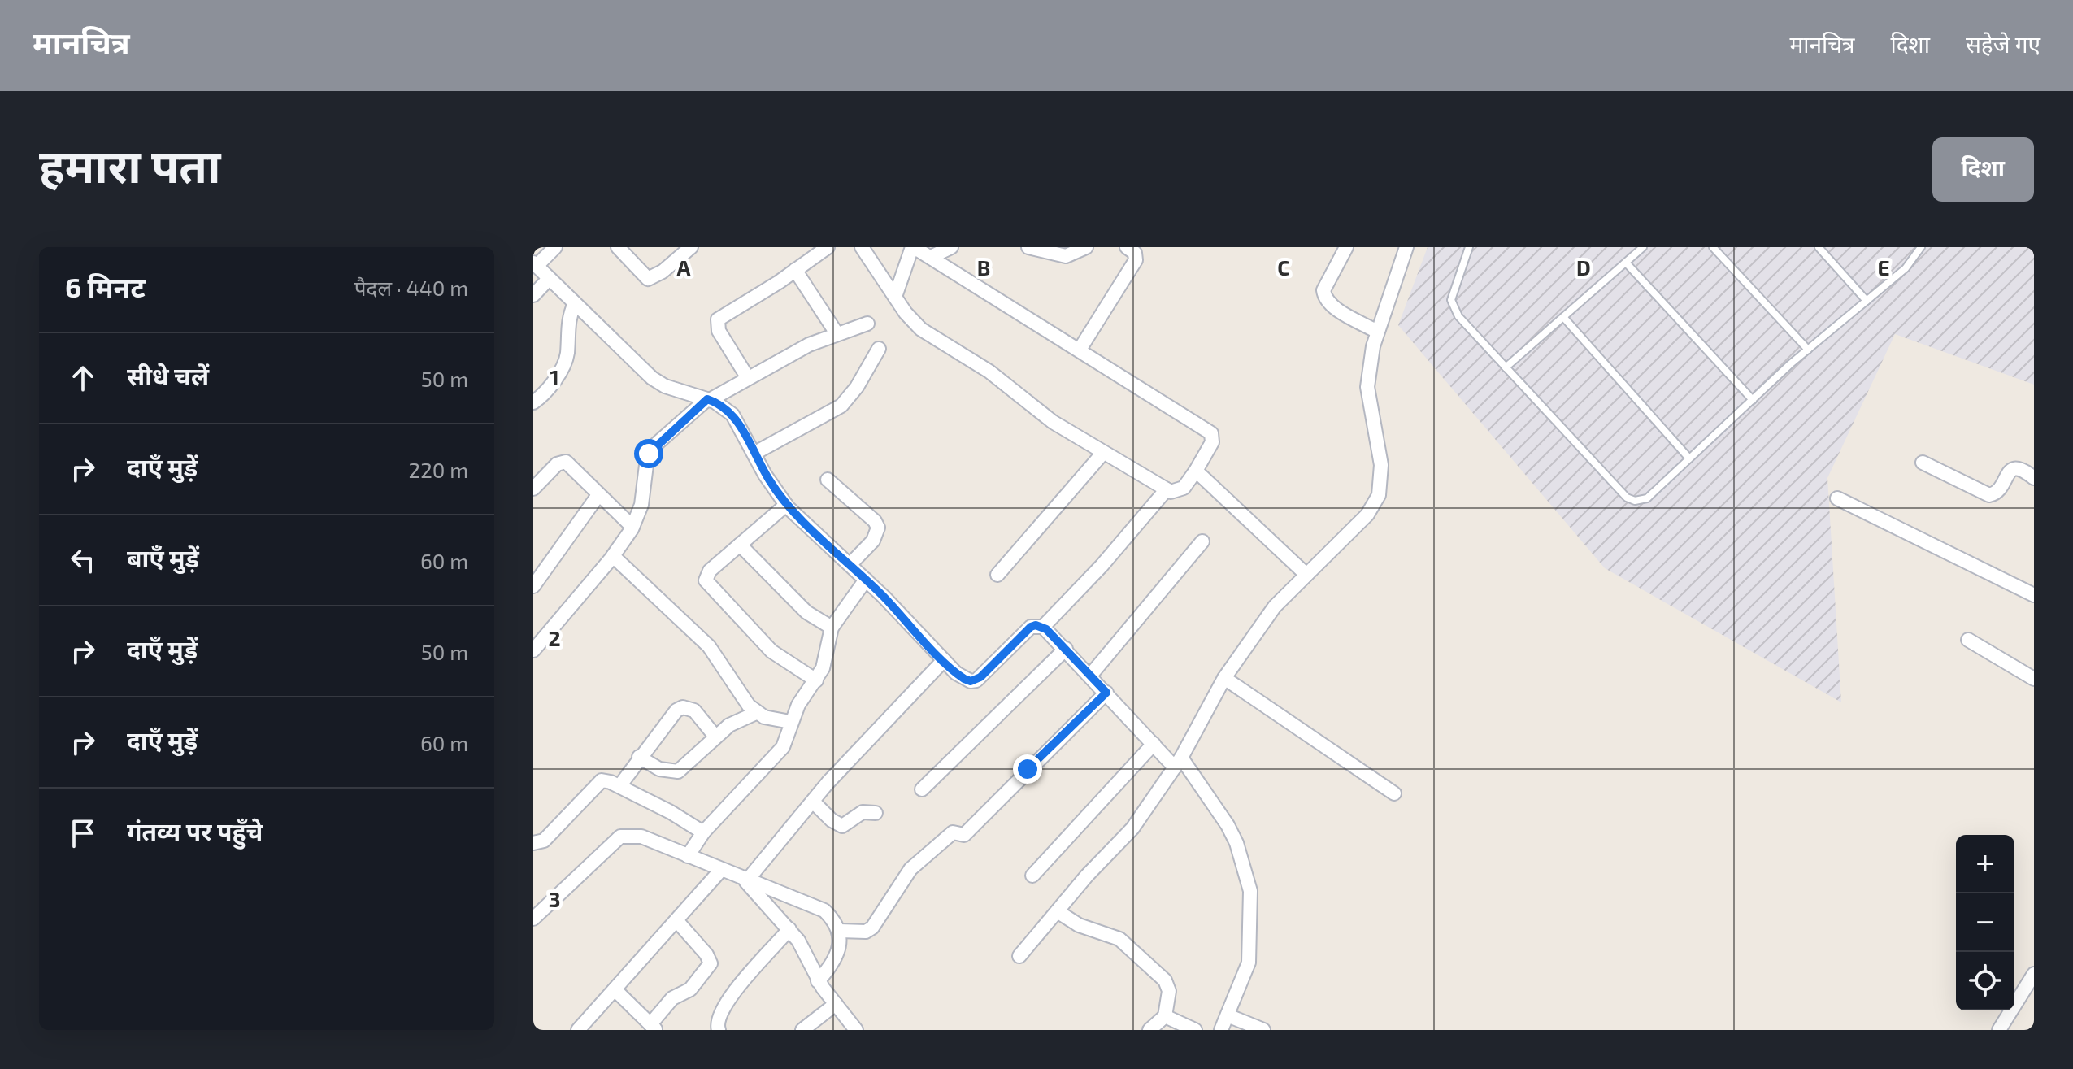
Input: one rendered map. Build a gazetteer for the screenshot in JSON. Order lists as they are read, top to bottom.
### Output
{
  "page": {
    "header": "मानचित्र",
    "nav": ["मानचित्र", "दिशा", "सहेजे गए"],
    "title": "हमारा पता",
    "buttons": "दिशा",
    "heading": ["6 मिनट", "पैदल · 440 m"],
    "list": [
      ["सीधे चलें", "50 m"],
      ["दाएँ मुड़ें", "220 m"],
      ["बाएँ मुड़ें", "60 m"],
      ["दाएँ मुड़ें", "50 m"],
      ["दाएँ मुड़ें", "60 m"],
      "गंतव्य पर पहुँचे"
    ],
    "map_buttons": ["+", "−"]
  },
  "grid": {
    "columns": [
      "A",
      "B",
      "C",
      "D",
      "E"
    ],
    "rows": ["1", "2", "3"]
  }
}
